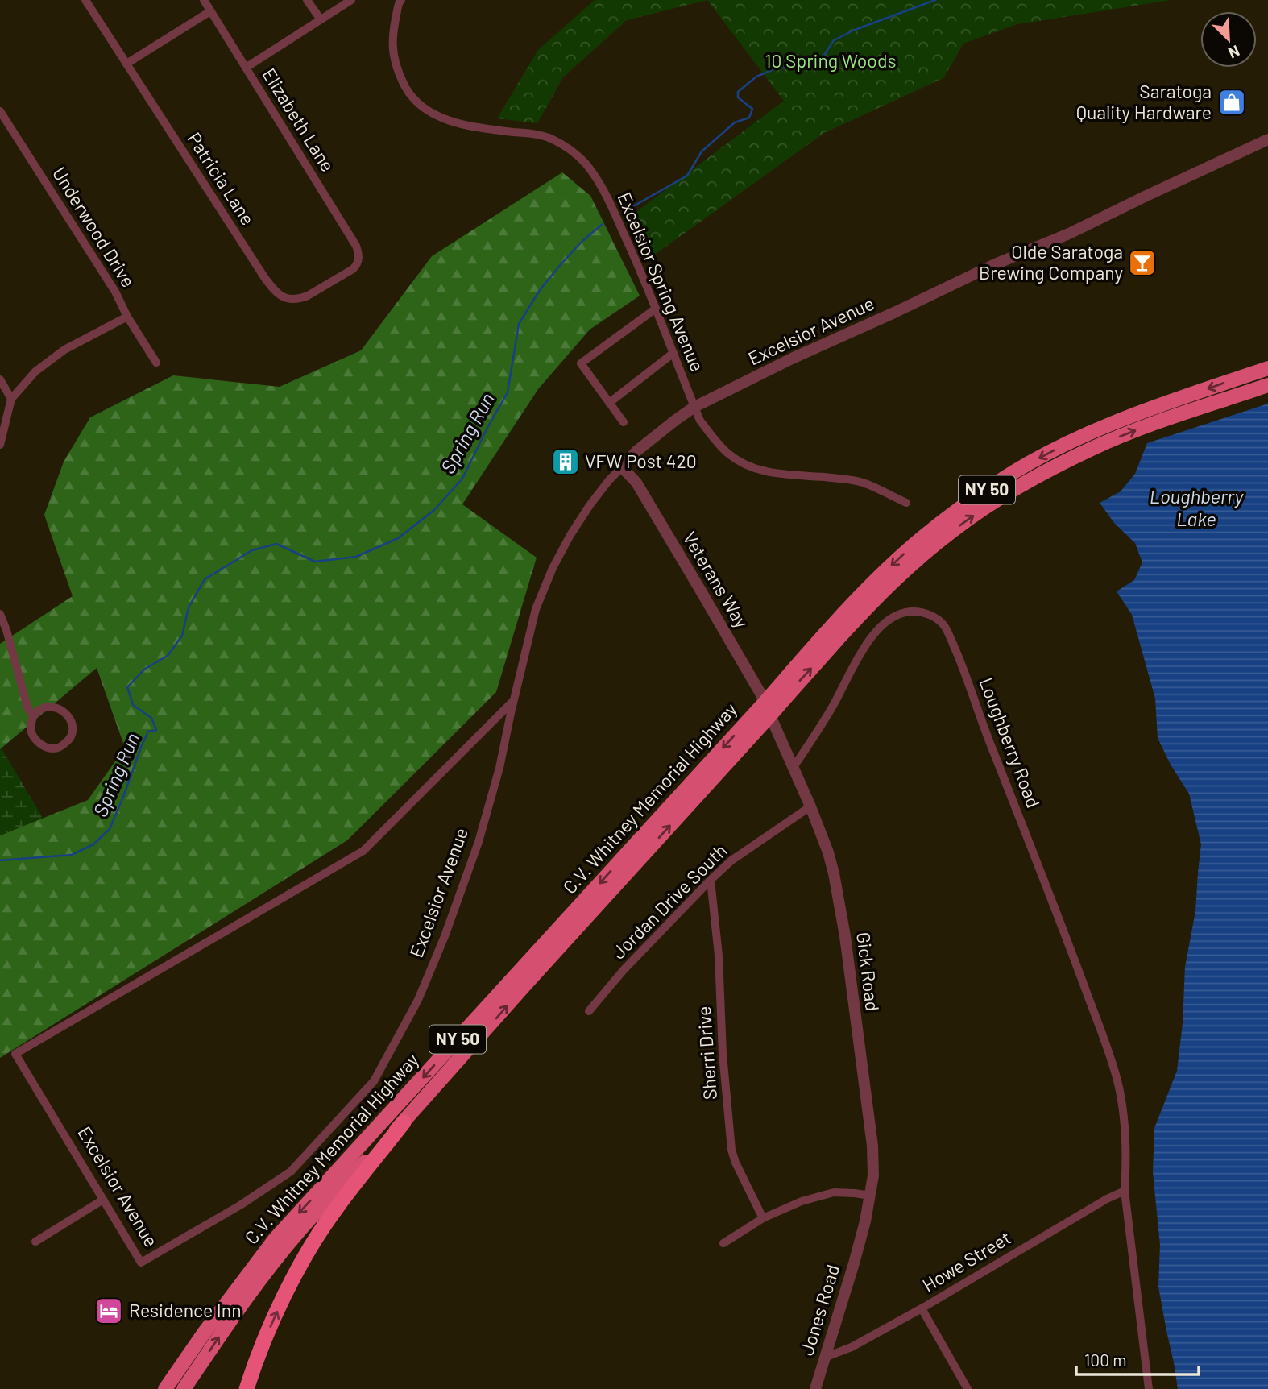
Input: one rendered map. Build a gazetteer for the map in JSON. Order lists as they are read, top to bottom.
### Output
{
  "streets": {
    "highway": ["NY 50", "C.V. Whitney Memorial Highway"],
    "street": [
      "Elizabeth Lane",
      "Patricia Lane",
      "Underwood Drive",
      "Excelsior Spring Avenue",
      "Excelsior Avenue",
      "Veterans Way",
      "Loughberry Road",
      "Jordan Drive South",
      "Gick Road",
      "Sherri Drive",
      "Howe Street",
      "Jones Road"
    ]
  },
  "crossings": [
    ["Elizabeth Lane", "Patricia Lane"],
    ["Excelsior Spring Avenue", "Excelsior Avenue"],
    ["Excelsior Avenue", "Veterans Way"],
    ["Veterans Way", "C.V. Whitney Memorial Highway"],
    ["Veterans Way", "Gick Road"],
    ["Loughberry Road", "Gick Road"],
    ["Loughberry Road", "Howe Street"],
    ["C.V. Whitney Memorial Highway", "Gick Road"],
    ["Jordan Drive South", "Gick Road"],
    ["Jordan Drive South", "Sherri Drive"],
    ["Gick Road", "Jones Road"],
    ["Howe Street", "Jones Road"]
  ],
  "water": ["Spring Run", "Loughberry Lake"],
  "parks": ["10 Spring Woods"],
  "places": {
    "shop": ["Saratoga Quality Hardware"],
    "bar": ["Olde Saratoga Brewing Company"],
    "building": ["VFW Post 420"],
    "hotel": ["Residence Inn"]
  },
  "scale_bar": "100 m",
  "north": "bottom right"
}
